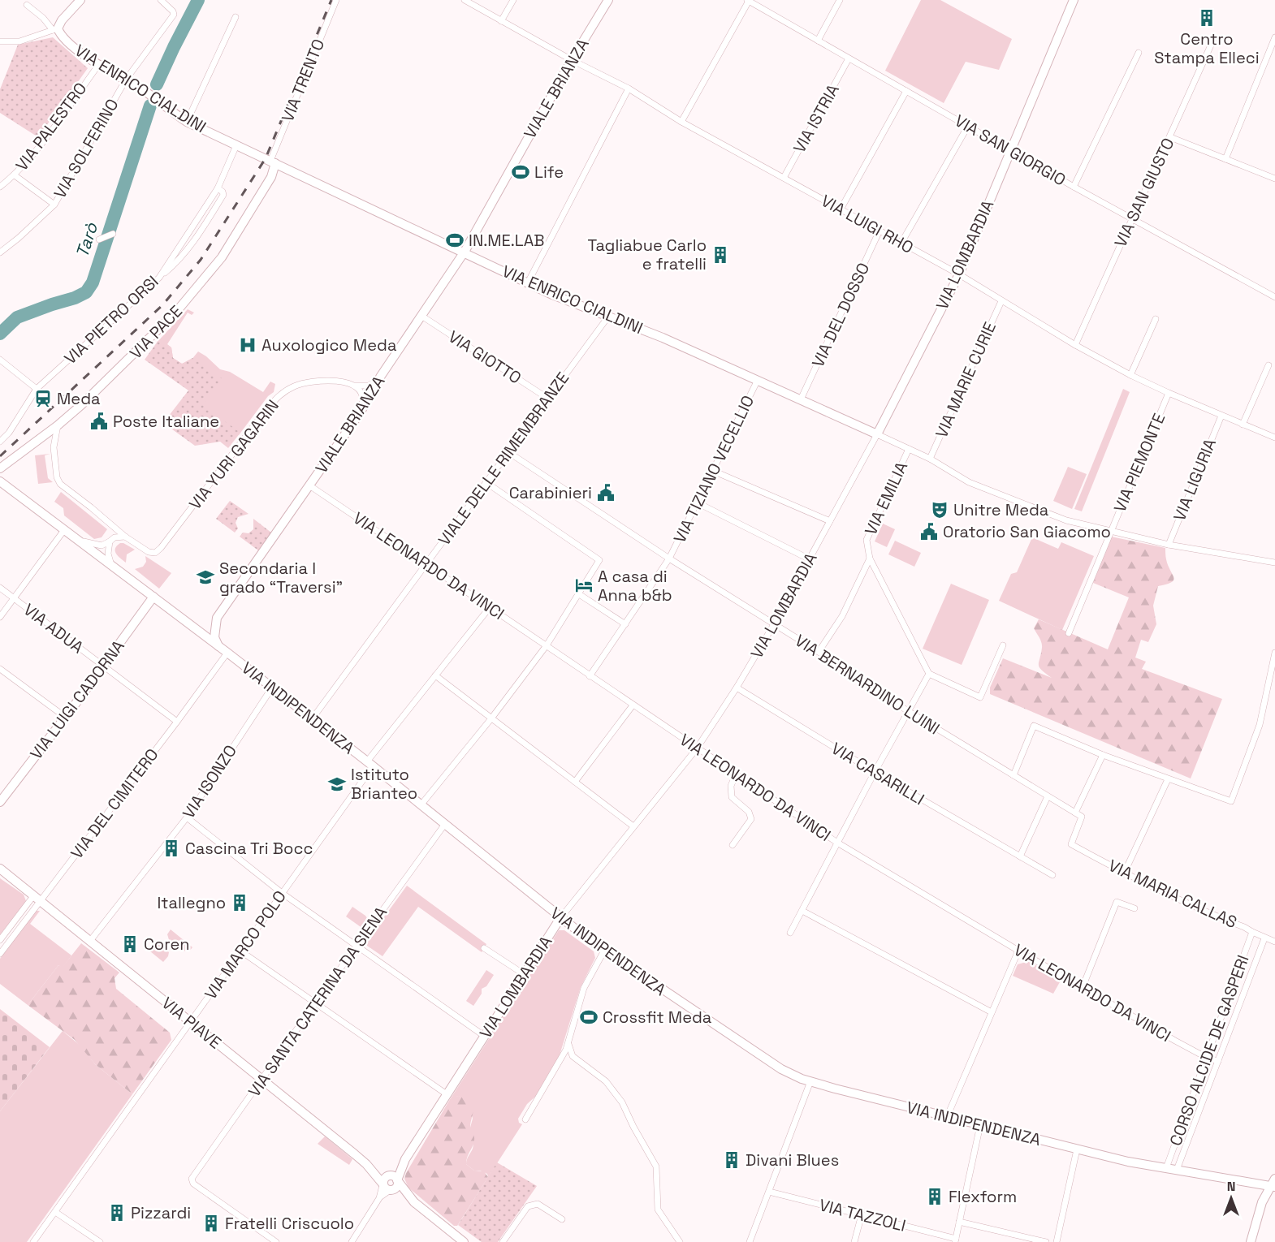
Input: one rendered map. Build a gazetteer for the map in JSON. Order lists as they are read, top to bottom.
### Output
{
  "streets": {
    "street": [
      "VIA TRENTO",
      "VIA ENRICO CIALDINI",
      "VIALE BRIANZA",
      "VIA ISTRIA",
      "VIA PALESTRO",
      "VIA SOLFERINO",
      "VIA SAN GIORGIO",
      "VIA SAN GIUSTO",
      "VIA LUIGI RHO",
      "VIA LOMBARDIA",
      "VIA DEL DOSSO",
      "VIA PIETRO ORSI",
      "VIA PACE",
      "VIA GIOTTO",
      "VIA MARIE CURIE",
      "VIA YURI GAGARIN",
      "VIALE DELLE RIMEMBRANZE",
      "VIA PIEMONTE",
      "VIA TIZIANO VECELLIO",
      "VIA LIGURIA",
      "VIA EMILIA",
      "VIA LEONARDO DA VINCI",
      "VIA ADUA",
      "VIA BERNARDINO LUINI",
      "VIA LUIGI CADORNA",
      "VIA INDIPENDENZA",
      "VIA CASARILLI",
      "VIA ISONZO",
      "VIA DEL CIMITERO",
      "VIA MARIA CALLAS",
      "VIA MARCO POLO",
      "VIA SANTA CATERINA DA SIENA",
      "VIA PIAVE",
      "CORSO ALCIDE DE GASPERI",
      "VIA TAZZOLI"
    ]
  },
  "crossings": [
    ["VIA TRENTO", "VIA ENRICO CIALDINI"],
    ["VIA TRENTO", "VIA PACE"],
    ["VIA ENRICO CIALDINI", "VIALE BRIANZA"],
    ["VIA ENRICO CIALDINI", "VIA PALESTRO"],
    ["VIA ENRICO CIALDINI", "VIA SOLFERINO"],
    ["VIA ENRICO CIALDINI", "VIA LOMBARDIA"],
    ["VIA ENRICO CIALDINI", "VIA DEL DOSSO"],
    ["VIA ENRICO CIALDINI", "VIA PIETRO ORSI"],
    ["VIA ENRICO CIALDINI", "VIA PACE"],
    ["VIA ENRICO CIALDINI", "VIA MARIE CURIE"],
    ["VIA ENRICO CIALDINI", "VIALE DELLE RIMEMBRANZE"],
    ["VIA ENRICO CIALDINI", "VIA PIEMONTE"],
    ["VIA ENRICO CIALDINI", "VIA TIZIANO VECELLIO"],
    ["VIA ENRICO CIALDINI", "VIA LIGURIA"],
    ["VIA ENRICO CIALDINI", "VIA EMILIA"],
    ["VIALE BRIANZA", "VIA LUIGI RHO"],
    ["VIALE BRIANZA", "VIA GIOTTO"],
    ["VIALE BRIANZA", "VIA YURI GAGARIN"],
    ["VIALE BRIANZA", "VIA LEONARDO DA VINCI"],
    ["VIALE BRIANZA", "VIA INDIPENDENZA"],
    ["VIA ISTRIA", "VIA SAN GIORGIO"],
    ["VIA ISTRIA", "VIA LUIGI RHO"],
    ["VIA SAN GIORGIO", "VIA SAN GIUSTO"],
    ["VIA SAN GIORGIO", "VIA LOMBARDIA"],
    ["VIA SAN GIUSTO", "VIA LUIGI RHO"],
    ["VIA LUIGI RHO", "VIA LOMBARDIA"],
    ["VIA LUIGI RHO", "VIA DEL DOSSO"],
    ["VIA LUIGI RHO", "VIA MARIE CURIE"],
    ["VIA LUIGI RHO", "VIA PIEMONTE"],
    ["VIA LUIGI RHO", "VIA LIGURIA"],
    ["VIA LOMBARDIA", "VIA LEONARDO DA VINCI"],
    ["VIA LOMBARDIA", "VIA BERNARDINO LUINI"],
    ["VIA LOMBARDIA", "VIA INDIPENDENZA"],
    ["VIA LOMBARDIA", "VIA CASARILLI"],
    ["VIA LOMBARDIA", "VIA PIAVE"],
    ["VIA GIOTTO", "VIALE DELLE RIMEMBRANZE"],
    ["VIA YURI GAGARIN", "VIA INDIPENDENZA"],
    ["VIALE DELLE RIMEMBRANZE", "VIA LEONARDO DA VINCI"],
    ["VIALE DELLE RIMEMBRANZE", "VIA BERNARDINO LUINI"],
    ["VIALE DELLE RIMEMBRANZE", "VIA INDIPENDENZA"],
    ["VIA TIZIANO VECELLIO", "VIA LEONARDO DA VINCI"],
    ["VIA TIZIANO VECELLIO", "VIA BERNARDINO LUINI"],
    ["VIA EMILIA", "VIA BERNARDINO LUINI"],
    ["VIA LEONARDO DA VINCI", "VIA MARCO POLO"],
    ["VIA LEONARDO DA VINCI", "CORSO ALCIDE DE GASPERI"],
    ["VIA ADUA", "VIA LUIGI CADORNA"],
    ["VIA ADUA", "VIA DEL CIMITERO"],
    ["VIA BERNARDINO LUINI", "VIA MARIA CALLAS"],
    ["VIA LUIGI CADORNA", "VIA INDIPENDENZA"],
    ["VIA INDIPENDENZA", "VIA ISONZO"],
    ["VIA INDIPENDENZA", "VIA DEL CIMITERO"],
    ["VIA INDIPENDENZA", "VIA MARCO POLO"],
    ["VIA INDIPENDENZA", "VIA SANTA CATERINA DA SIENA"],
    ["VIA INDIPENDENZA", "CORSO ALCIDE DE GASPERI"],
    ["VIA ISONZO", "VIA PIAVE"],
    ["VIA DEL CIMITERO", "VIA PIAVE"],
    ["VIA MARIA CALLAS", "CORSO ALCIDE DE GASPERI"],
    ["VIA MARCO POLO", "VIA PIAVE"],
    ["VIA SANTA CATERINA DA SIENA", "VIA PIAVE"]
  ],
  "water": ["Tarò"],
  "places": {
    "building": [
      "Centro Stampa Elleci",
      "Tagliabue Carlo e fratelli",
      "Cascina Tri Bocc",
      "Itallegno",
      "Coren",
      "Divani Blues",
      "Flexform",
      "Pizzardi",
      "Fratelli Criscuolo"
    ],
    "sports": ["Life", "IN.ME.LAB", "Crossfit Meda"],
    "hospital": ["Auxologico Meda"],
    "station": ["Meda"],
    "public building": ["Poste Italiane", "Carabinieri", "Oratorio San Giacomo"],
    "theatre": ["Unitre Meda"],
    "school or university": ["Secondaria I grado “Traversi”", "Istituto Brianteo"],
    "hotel": ["A casa di Anna b&b"]
  },
  "north": "top"
}
